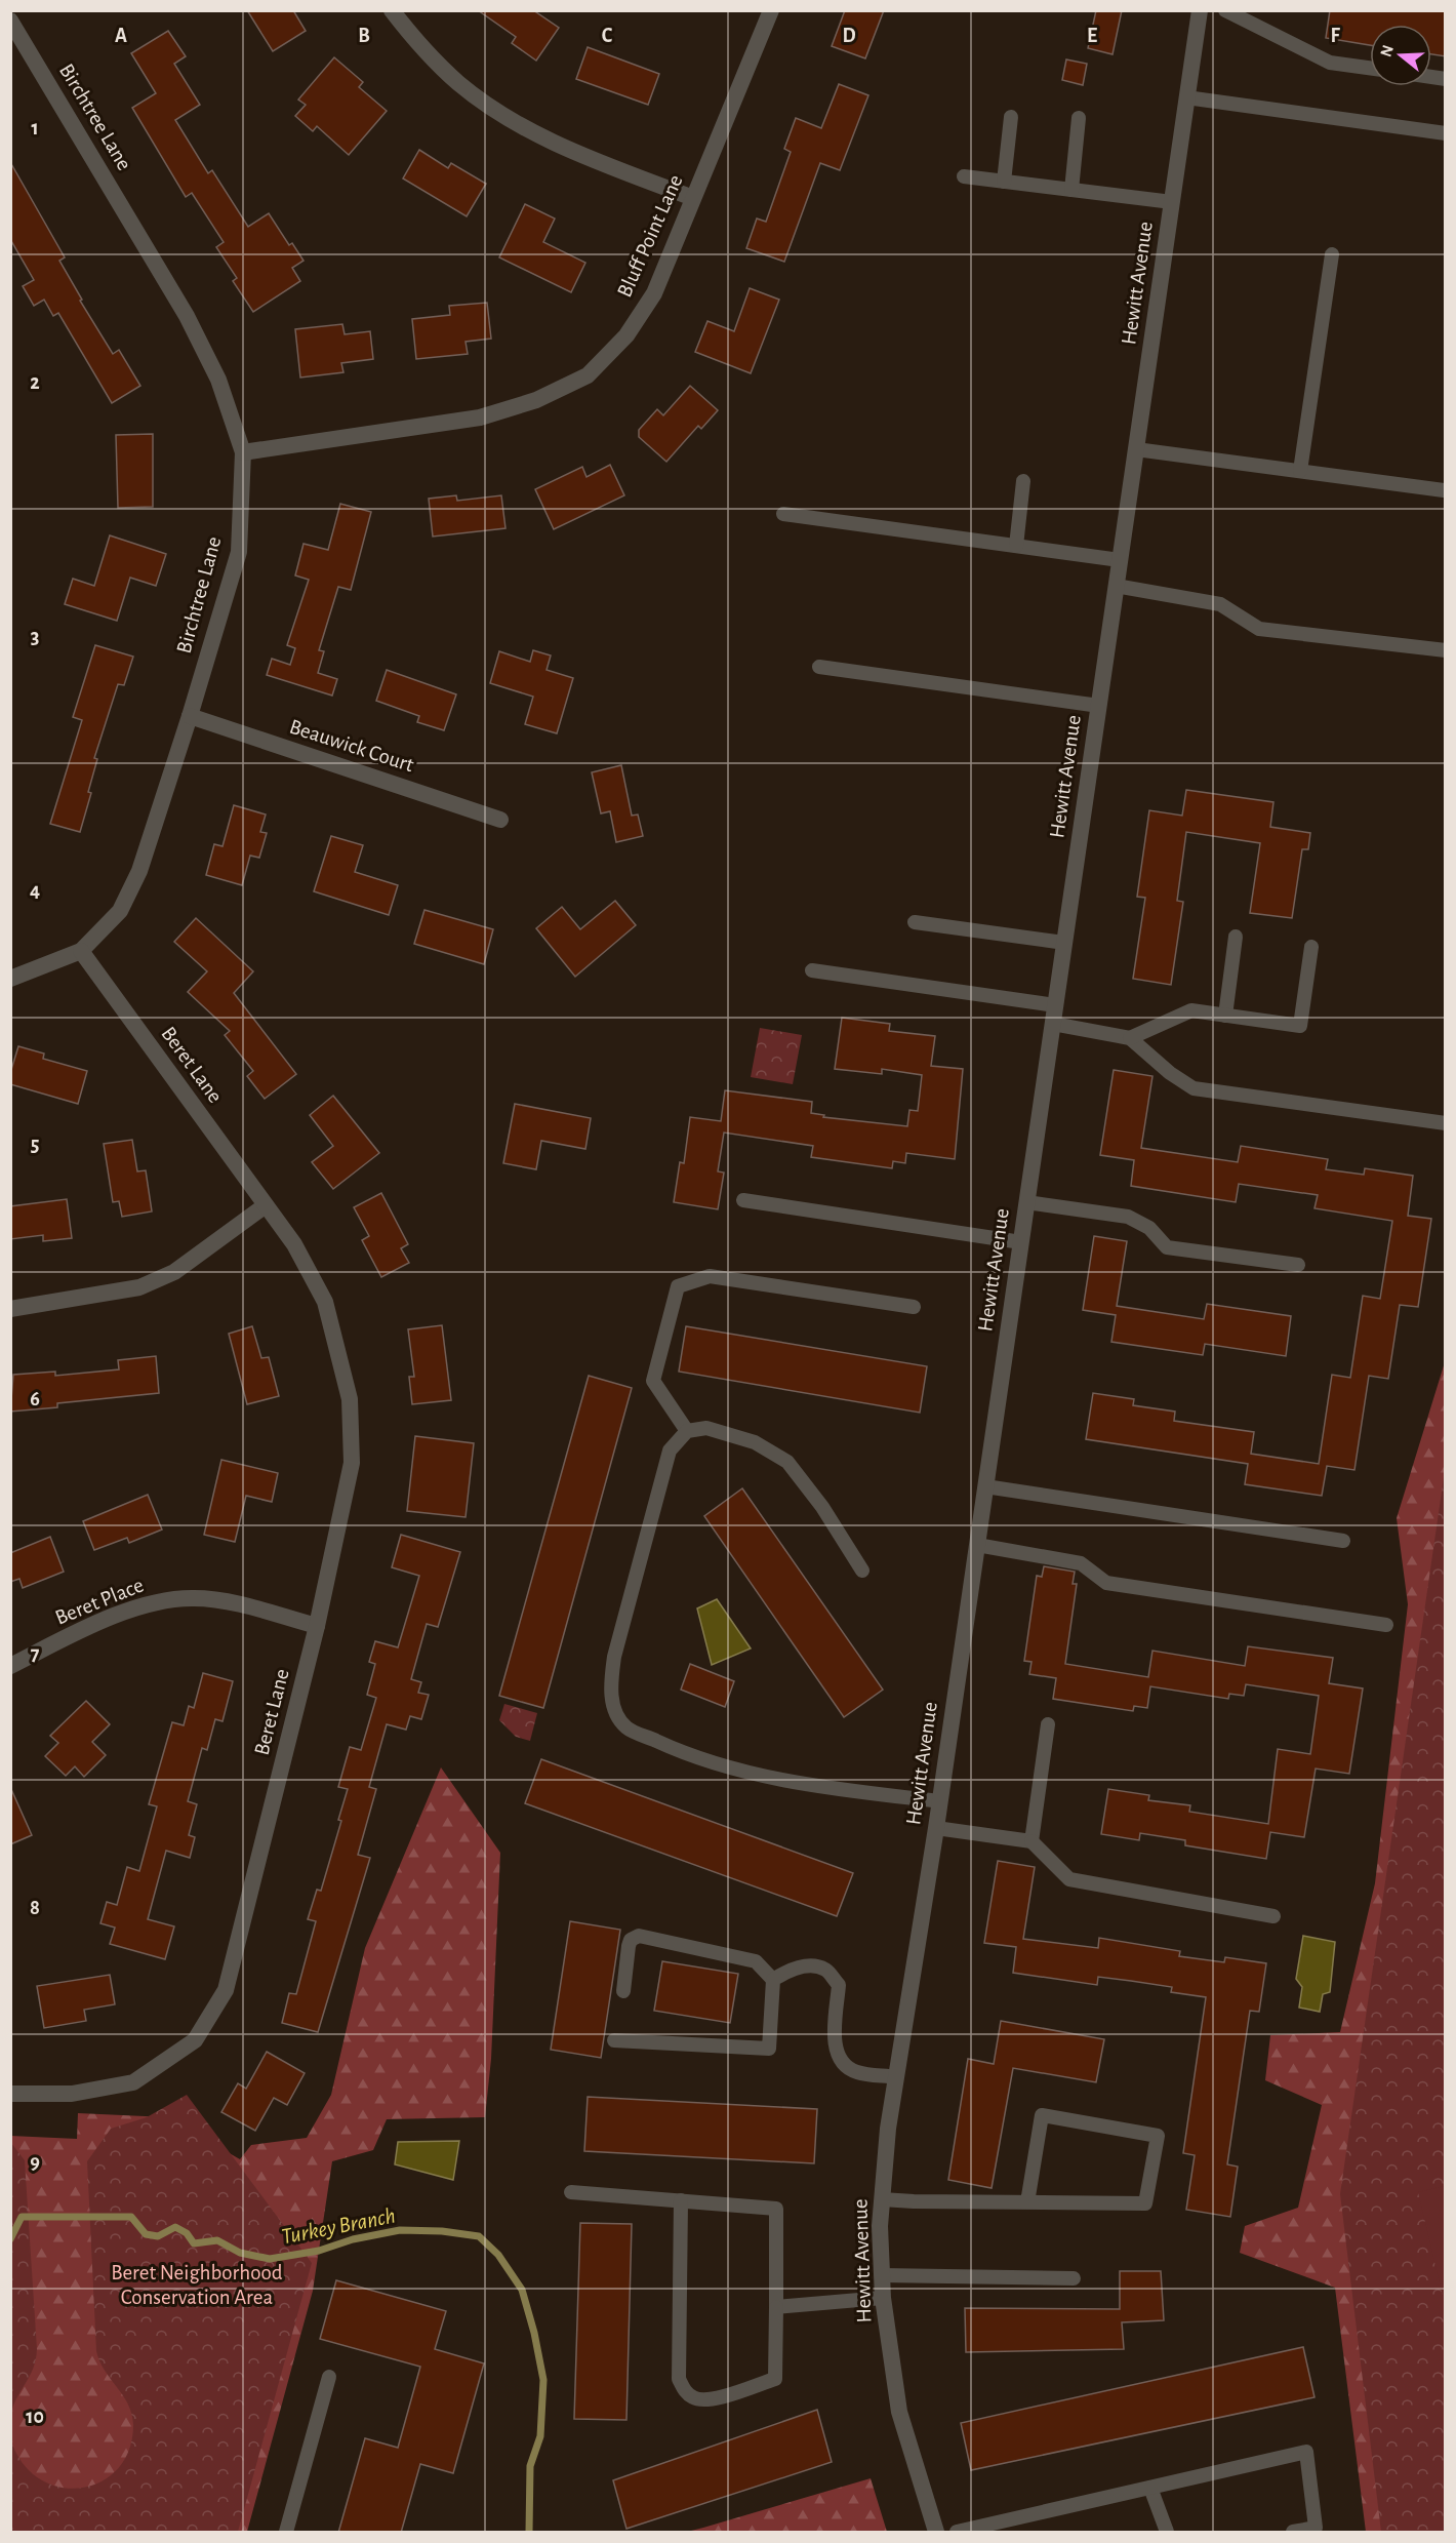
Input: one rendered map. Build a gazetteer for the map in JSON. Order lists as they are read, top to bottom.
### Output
{
  "streets": {
    "street": [
      "Birchtree Lane",
      "Bluff Point Lane",
      "Hewitt Avenue",
      "Beauwick Court",
      "Beret Lane",
      "Beret Place"
    ]
  },
  "crossings": [
    ["Birchtree Lane", "Bluff Point Lane"],
    ["Birchtree Lane", "Beauwick Court"],
    ["Birchtree Lane", "Beret Lane"],
    ["Beret Lane", "Beret Place"]
  ],
  "water": ["Turkey Branch"],
  "parks": ["Beret Neighborhood Conservation Area"],
  "north": "left",
  "grid": {
    "columns": [
      "A",
      "B",
      "C",
      "D",
      "E",
      "F"
    ],
    "rows": [
      "1",
      "2",
      "3",
      "4",
      "5",
      "6",
      "7",
      "8",
      "9",
      "10"
    ]
  }
}
